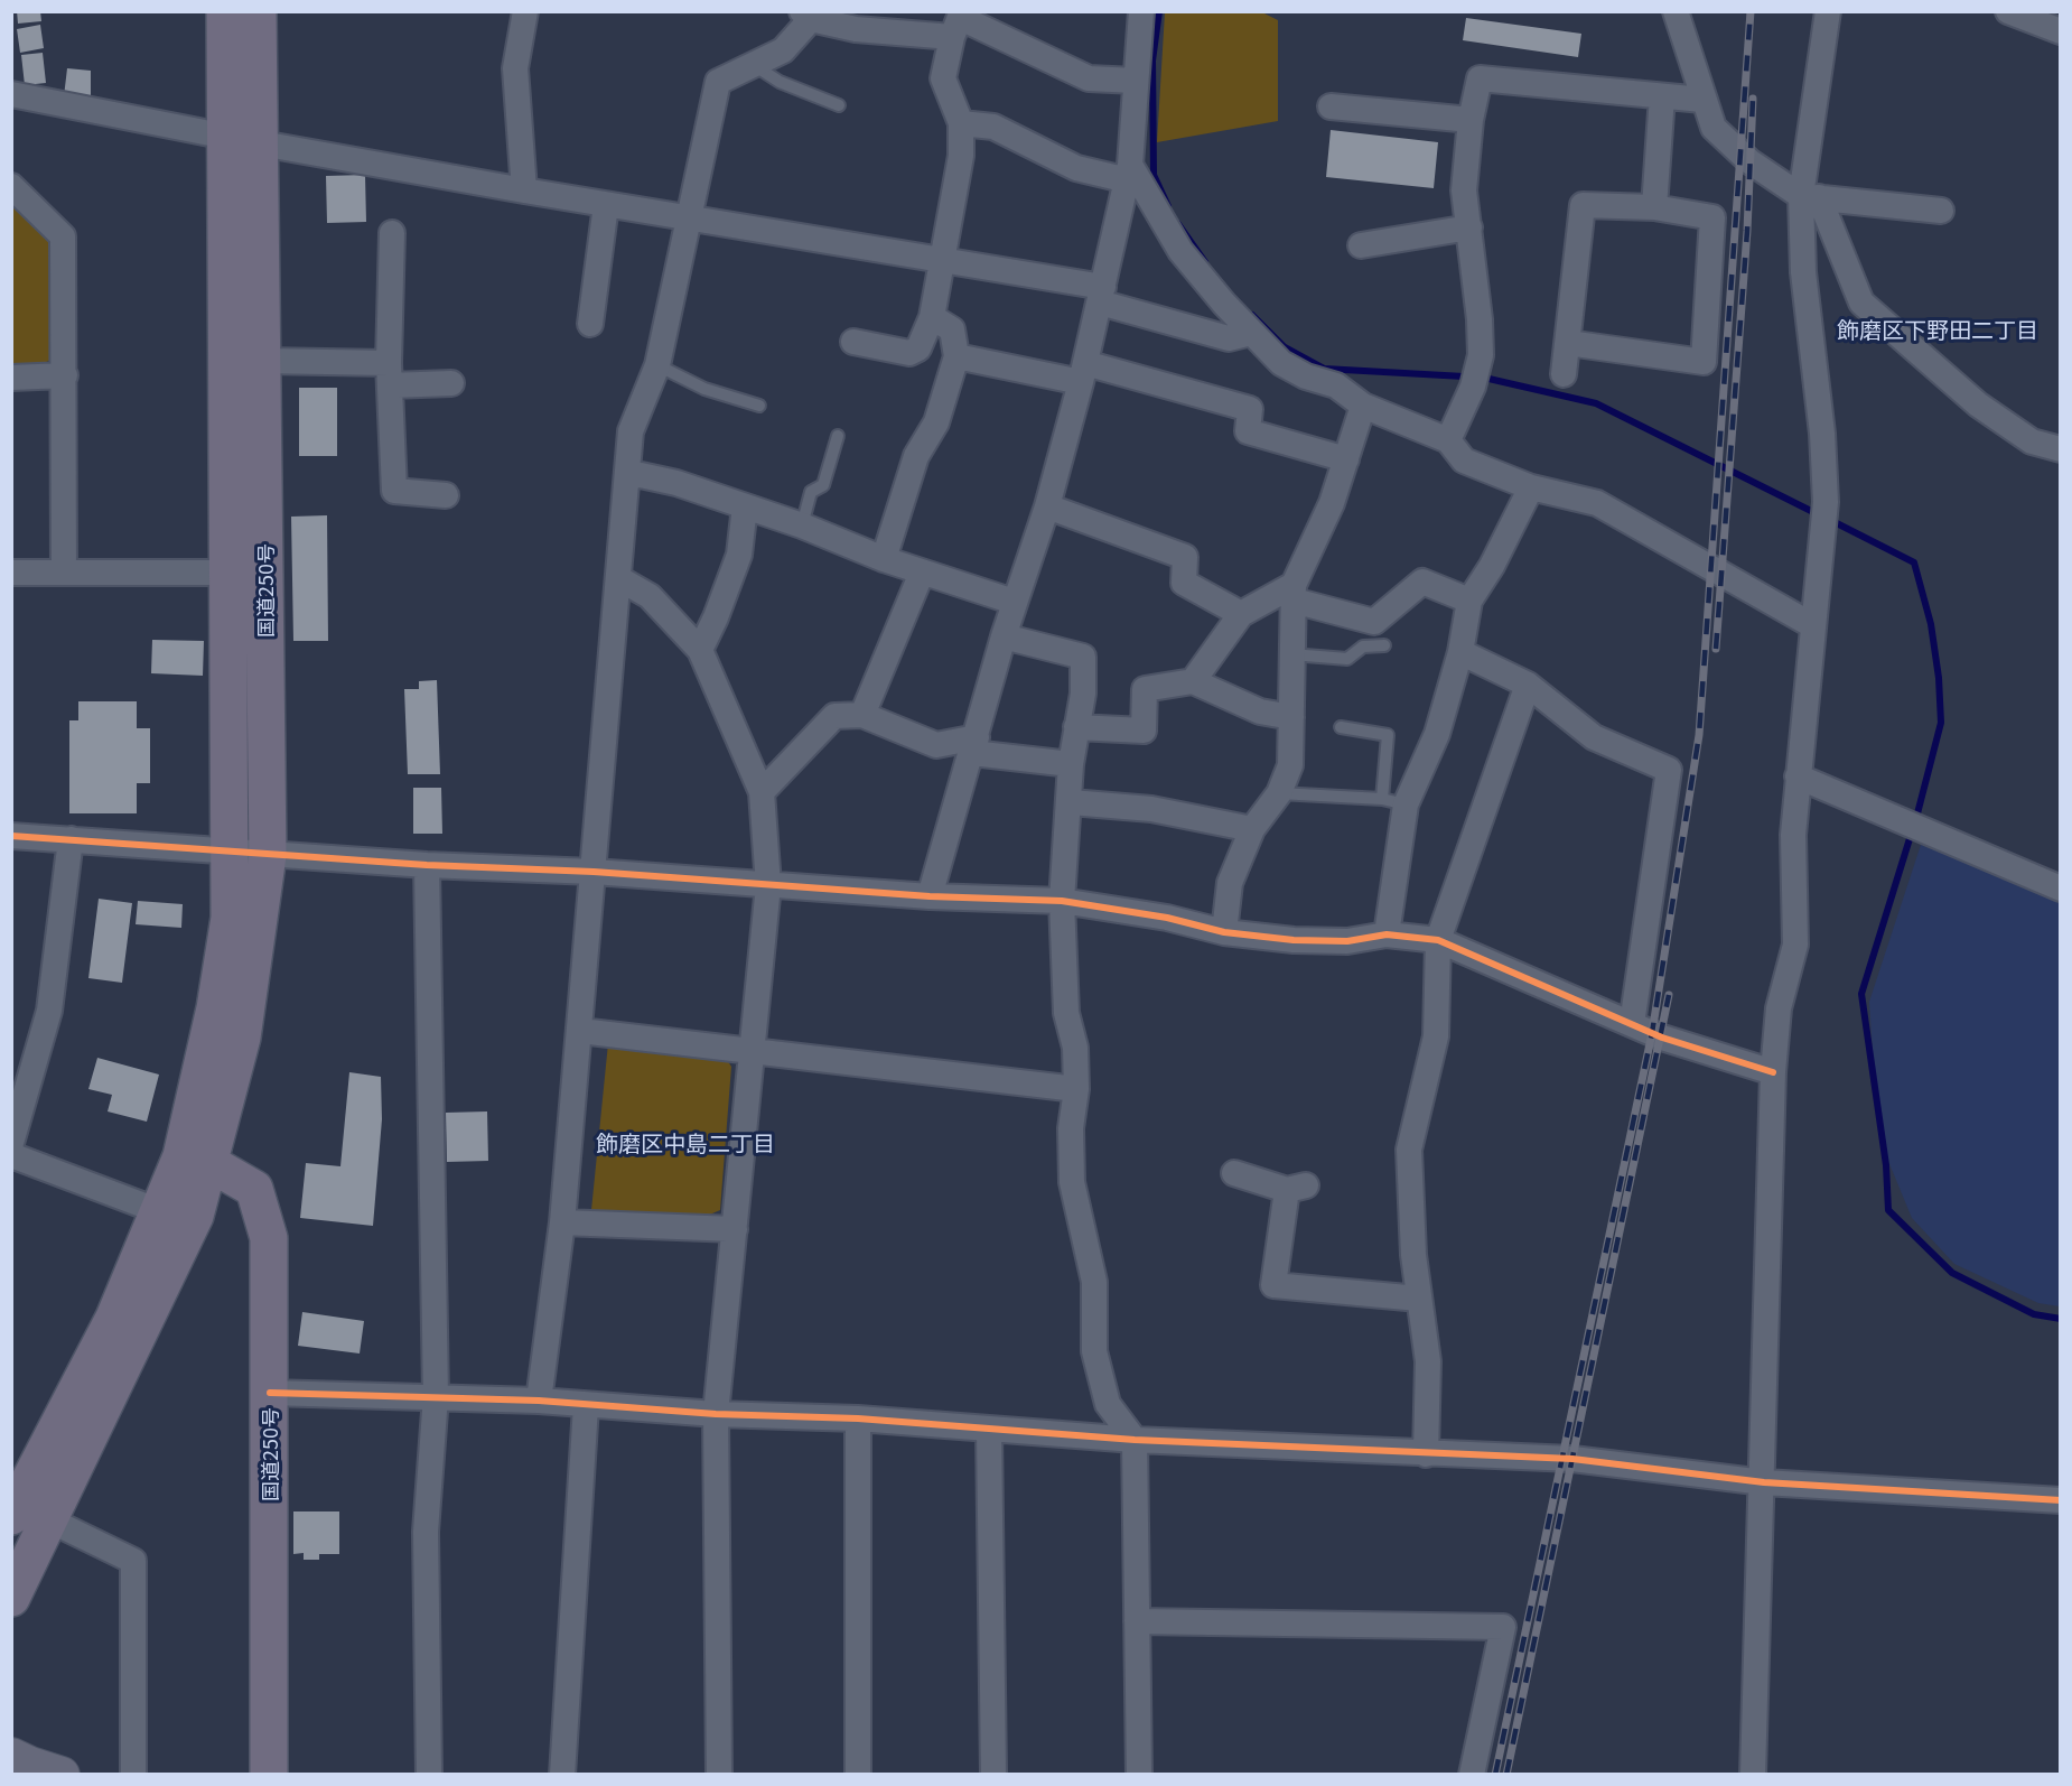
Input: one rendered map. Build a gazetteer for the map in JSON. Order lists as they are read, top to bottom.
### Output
{
  "streets": {
    "highway": ["国道250号"]
  },
  "districts": ["飾磨区下野田二丁目", "飾磨区中島二丁目"]
}
